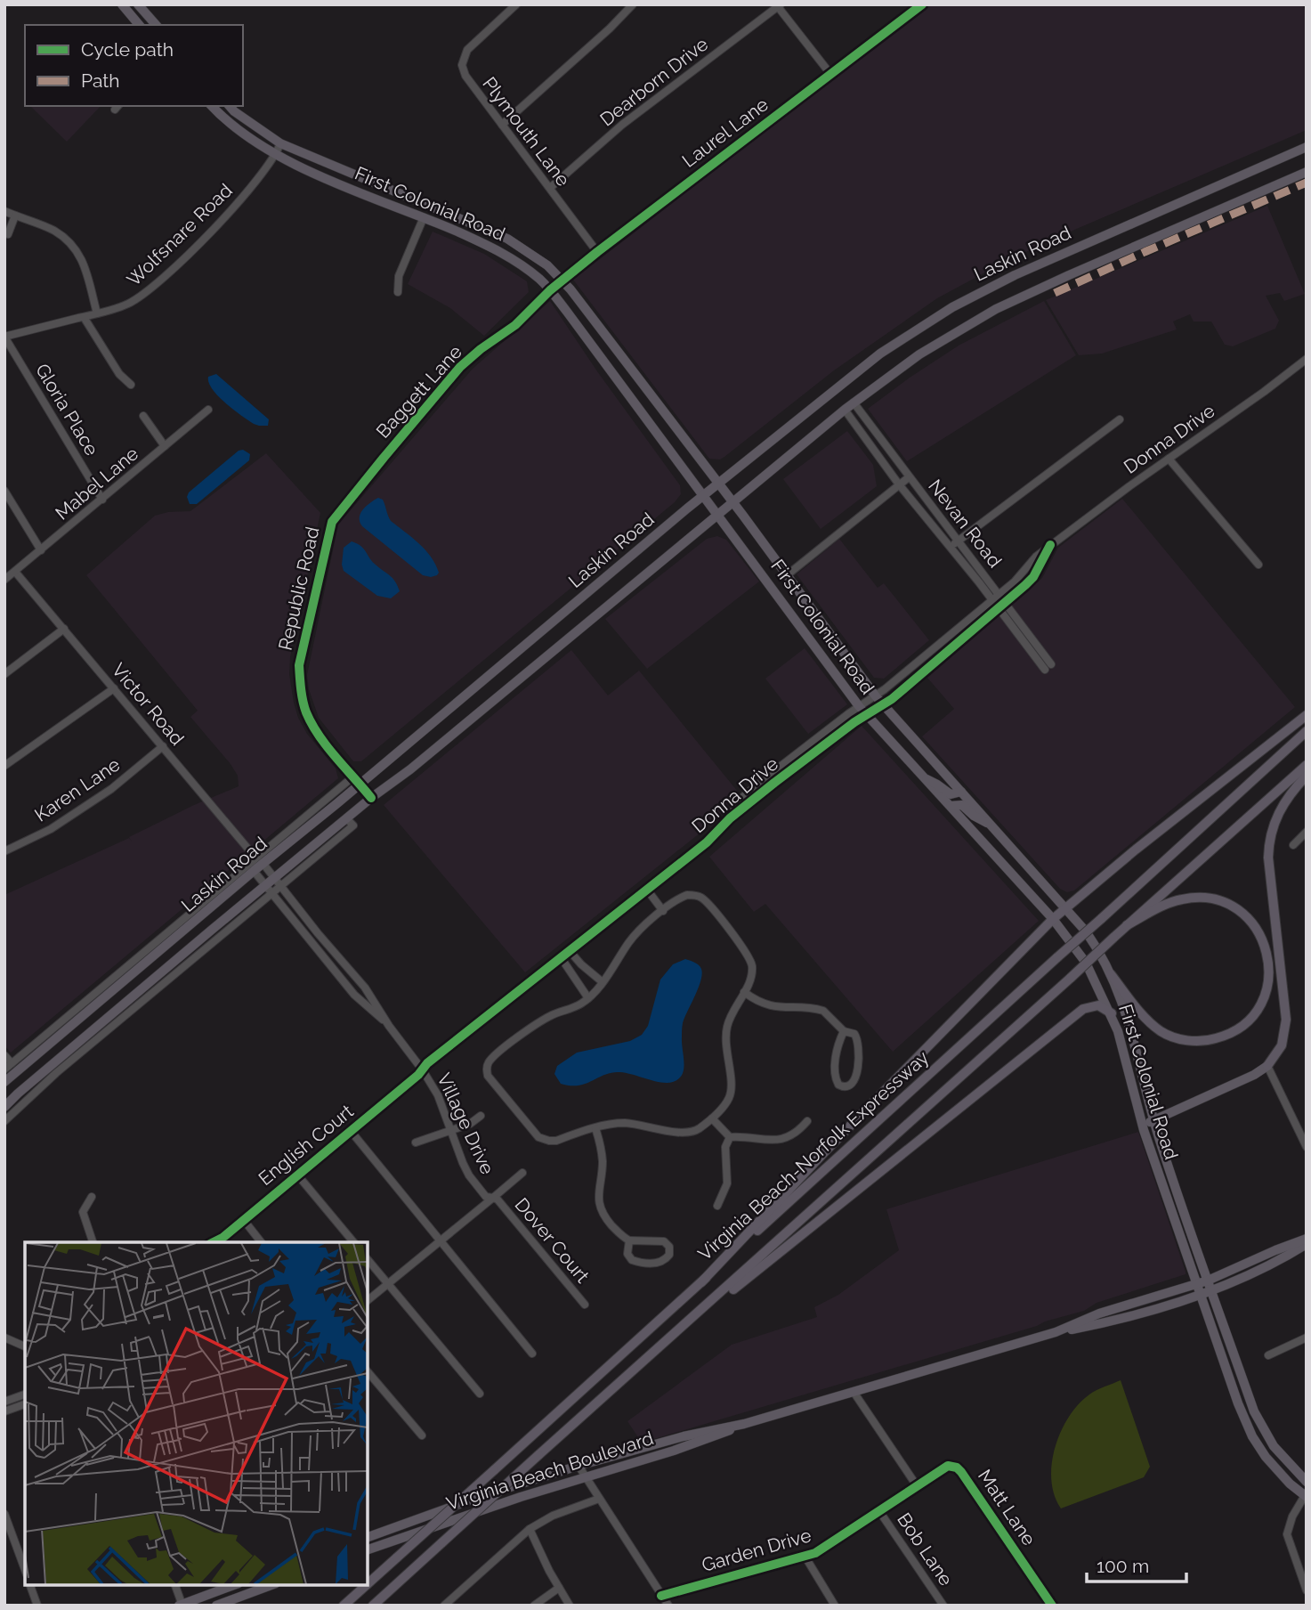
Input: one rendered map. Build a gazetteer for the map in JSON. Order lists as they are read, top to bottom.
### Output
{
  "streets": {
    "highway": ["Virginia Beach-Norfolk Expressway"],
    "main road": ["First Colonial Road", "Laskin Road", "Virginia Beach Boulevard"],
    "street": [
      "Dearborn Drive",
      "Plymouth Lane",
      "Laurel Lane",
      "Wolfsnare Road",
      "Baggett Lane",
      "Gloria Place",
      "Donna Drive",
      "Mabel Lane",
      "Nevan Road",
      "Republic Road",
      "Victor Road",
      "Karen Lane",
      "Village Drive",
      "English Court",
      "Dover Court",
      "Matt Lane",
      "Bob Lane",
      "Garden Drive"
    ]
  },
  "crossings": [
    ["Dearborn Drive", "Plymouth Lane"],
    ["Plymouth Lane", "Laurel Lane"],
    ["Laurel Lane", "First Colonial Road"],
    ["Laurel Lane", "Baggett Lane"],
    ["First Colonial Road", "Wolfsnare Road"],
    ["First Colonial Road", "Laskin Road"],
    ["First Colonial Road", "Baggett Lane"],
    ["First Colonial Road", "Donna Drive"],
    ["First Colonial Road", "Virginia Beach Boulevard"],
    ["Wolfsnare Road", "Gloria Place"],
    ["Laskin Road", "Nevan Road"],
    ["Laskin Road", "Republic Road"],
    ["Laskin Road", "Victor Road"],
    ["Laskin Road", "Village Drive"],
    ["Baggett Lane", "Republic Road"],
    ["Gloria Place", "Mabel Lane"],
    ["Donna Drive", "Nevan Road"],
    ["Donna Drive", "Village Drive"],
    ["Donna Drive", "English Court"],
    ["Mabel Lane", "Victor Road"],
    ["Victor Road", "Karen Lane"],
    ["Victor Road", "Village Drive"],
    ["Village Drive", "English Court"],
    ["Village Drive", "Dover Court"],
    ["Matt Lane", "Garden Drive"],
    ["Bob Lane", "Garden Drive"]
  ],
  "legend": ["Cycle path", "Path"],
  "scale_bar": "100 m"
}
